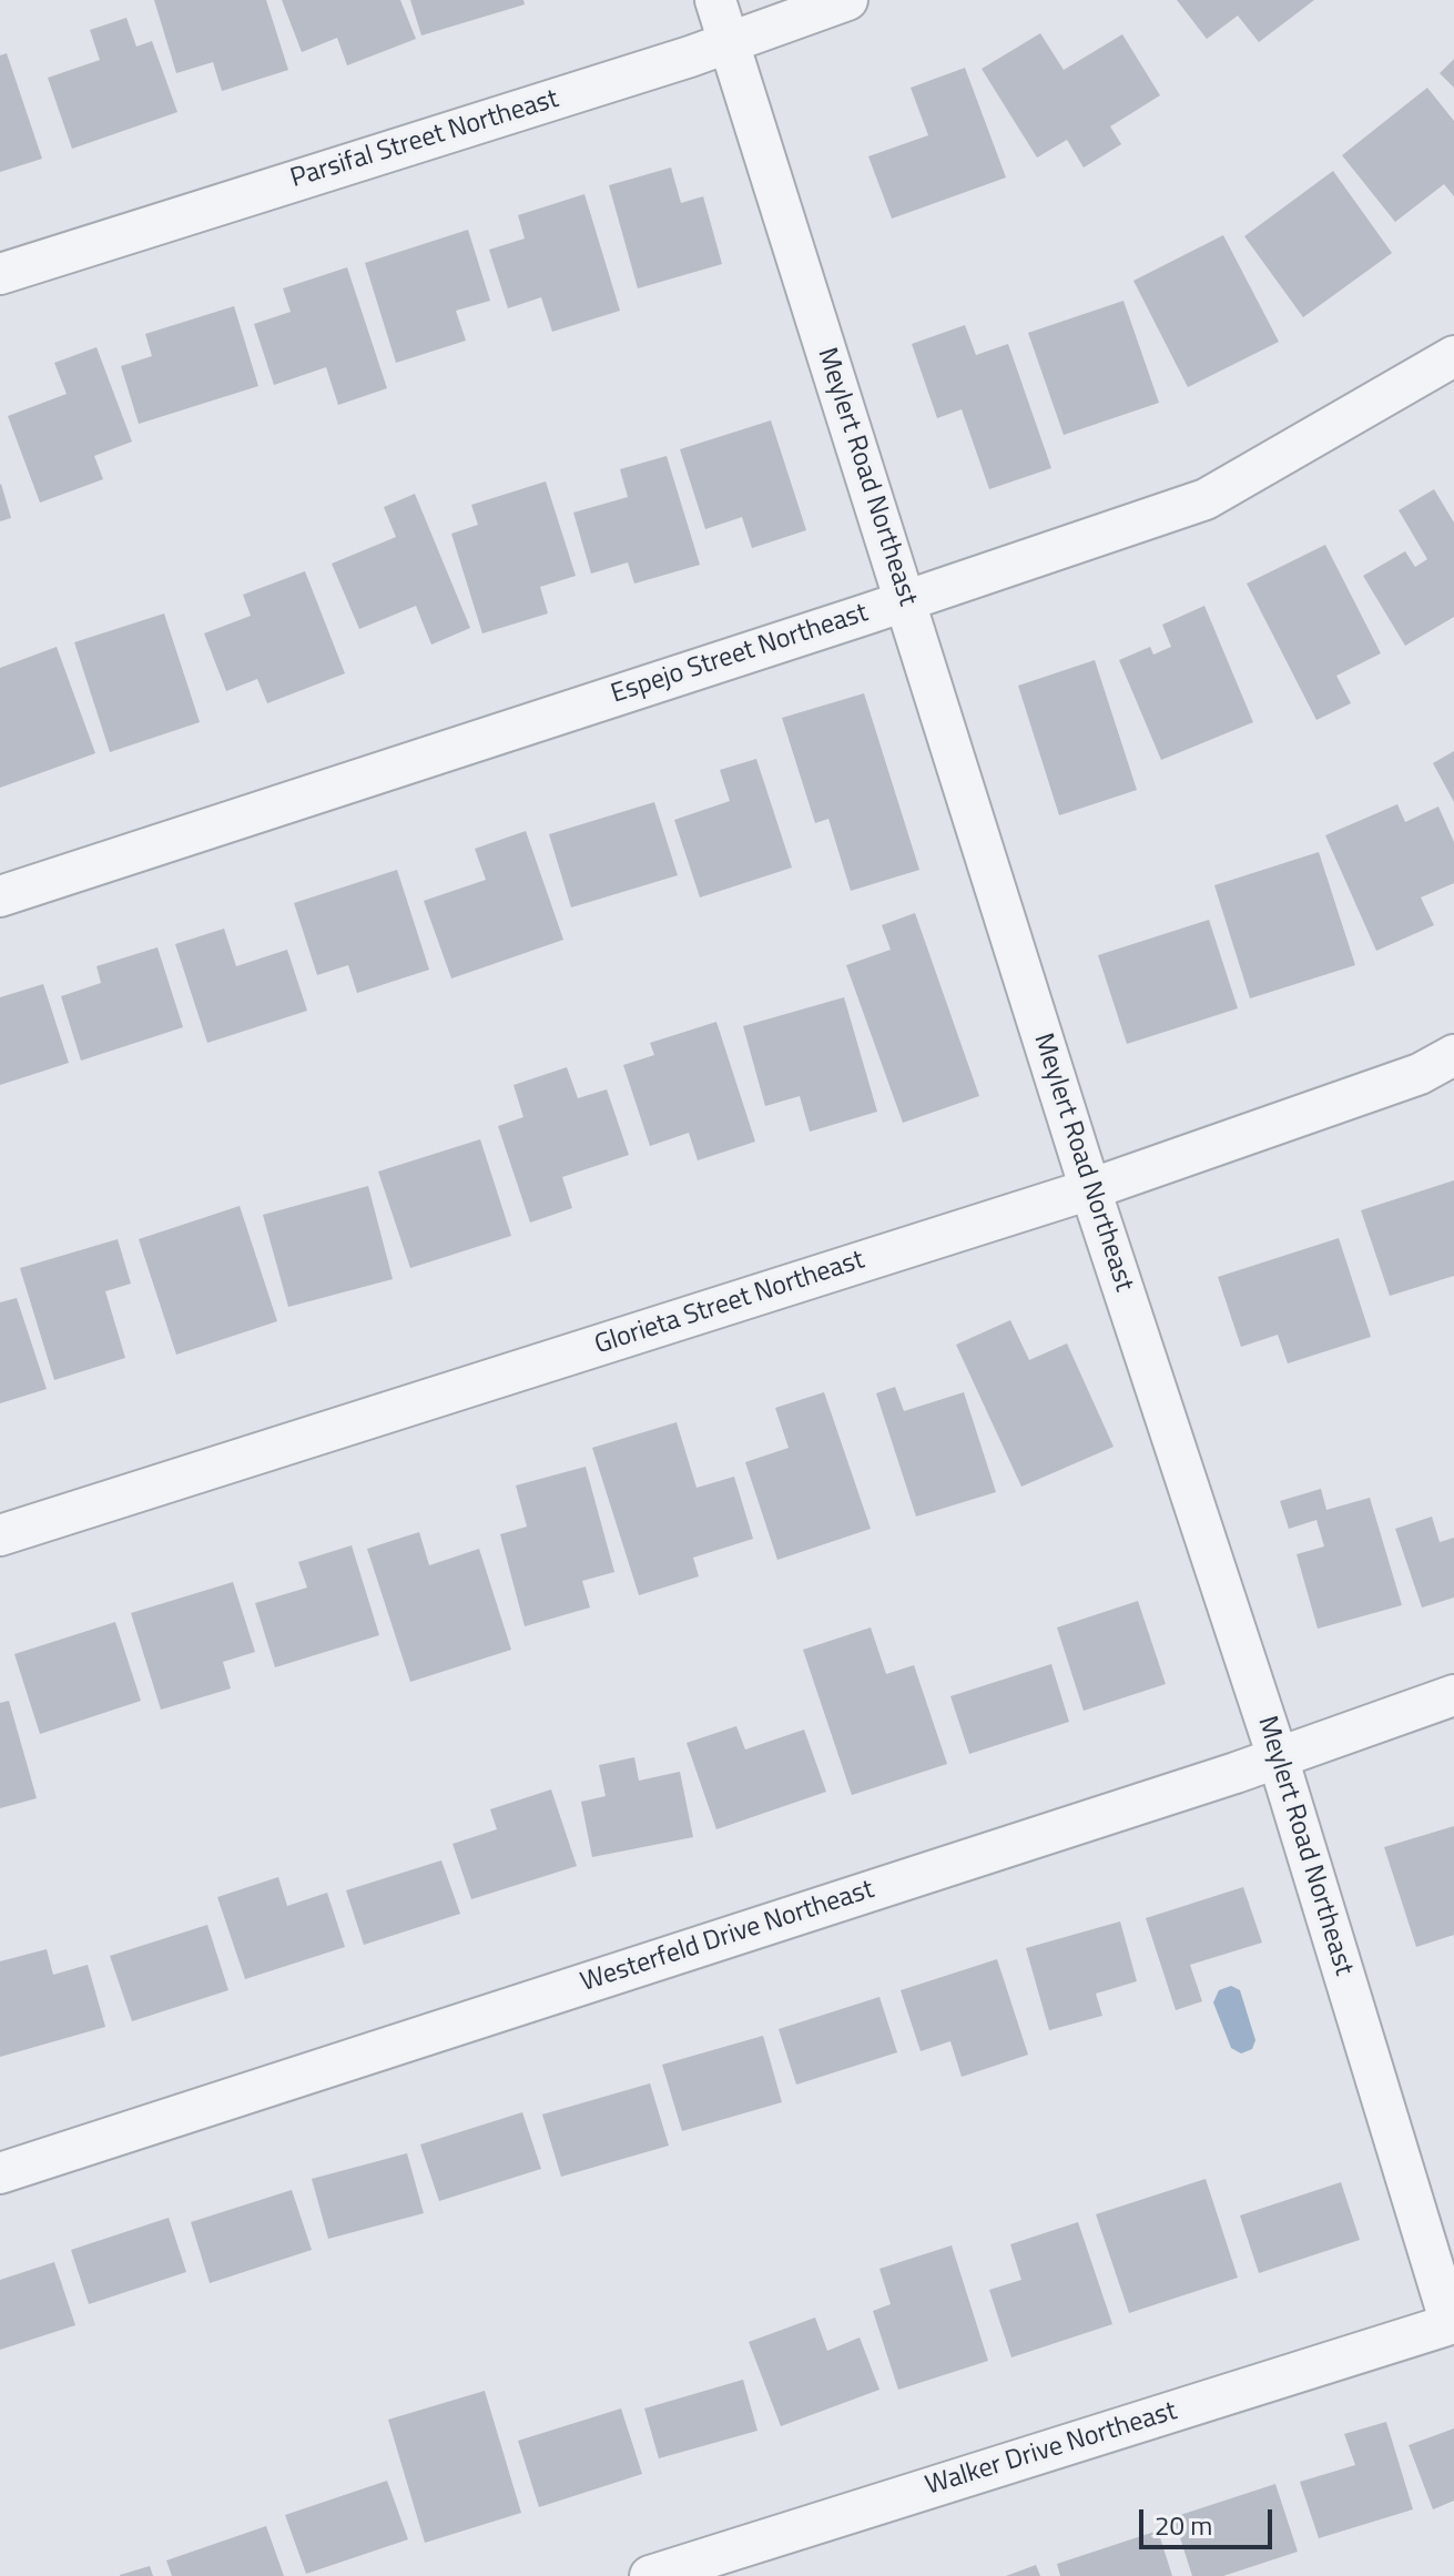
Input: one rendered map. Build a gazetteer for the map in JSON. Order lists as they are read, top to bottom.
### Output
{
  "streets": {
    "street": [
      "Parsifal Street Northeast",
      "Meylert Road Northeast",
      "Espejo Street Northeast",
      "Glorieta Street Northeast",
      "Westerfeld Drive Northeast",
      "Walker Drive Northeast"
    ]
  },
  "crossings": [
    ["Parsifal Street Northeast", "Meylert Road Northeast"],
    ["Meylert Road Northeast", "Espejo Street Northeast"],
    ["Meylert Road Northeast", "Glorieta Street Northeast"],
    ["Meylert Road Northeast", "Westerfeld Drive Northeast"],
    ["Meylert Road Northeast", "Walker Drive Northeast"]
  ],
  "scale_bar": "20 m"
}
